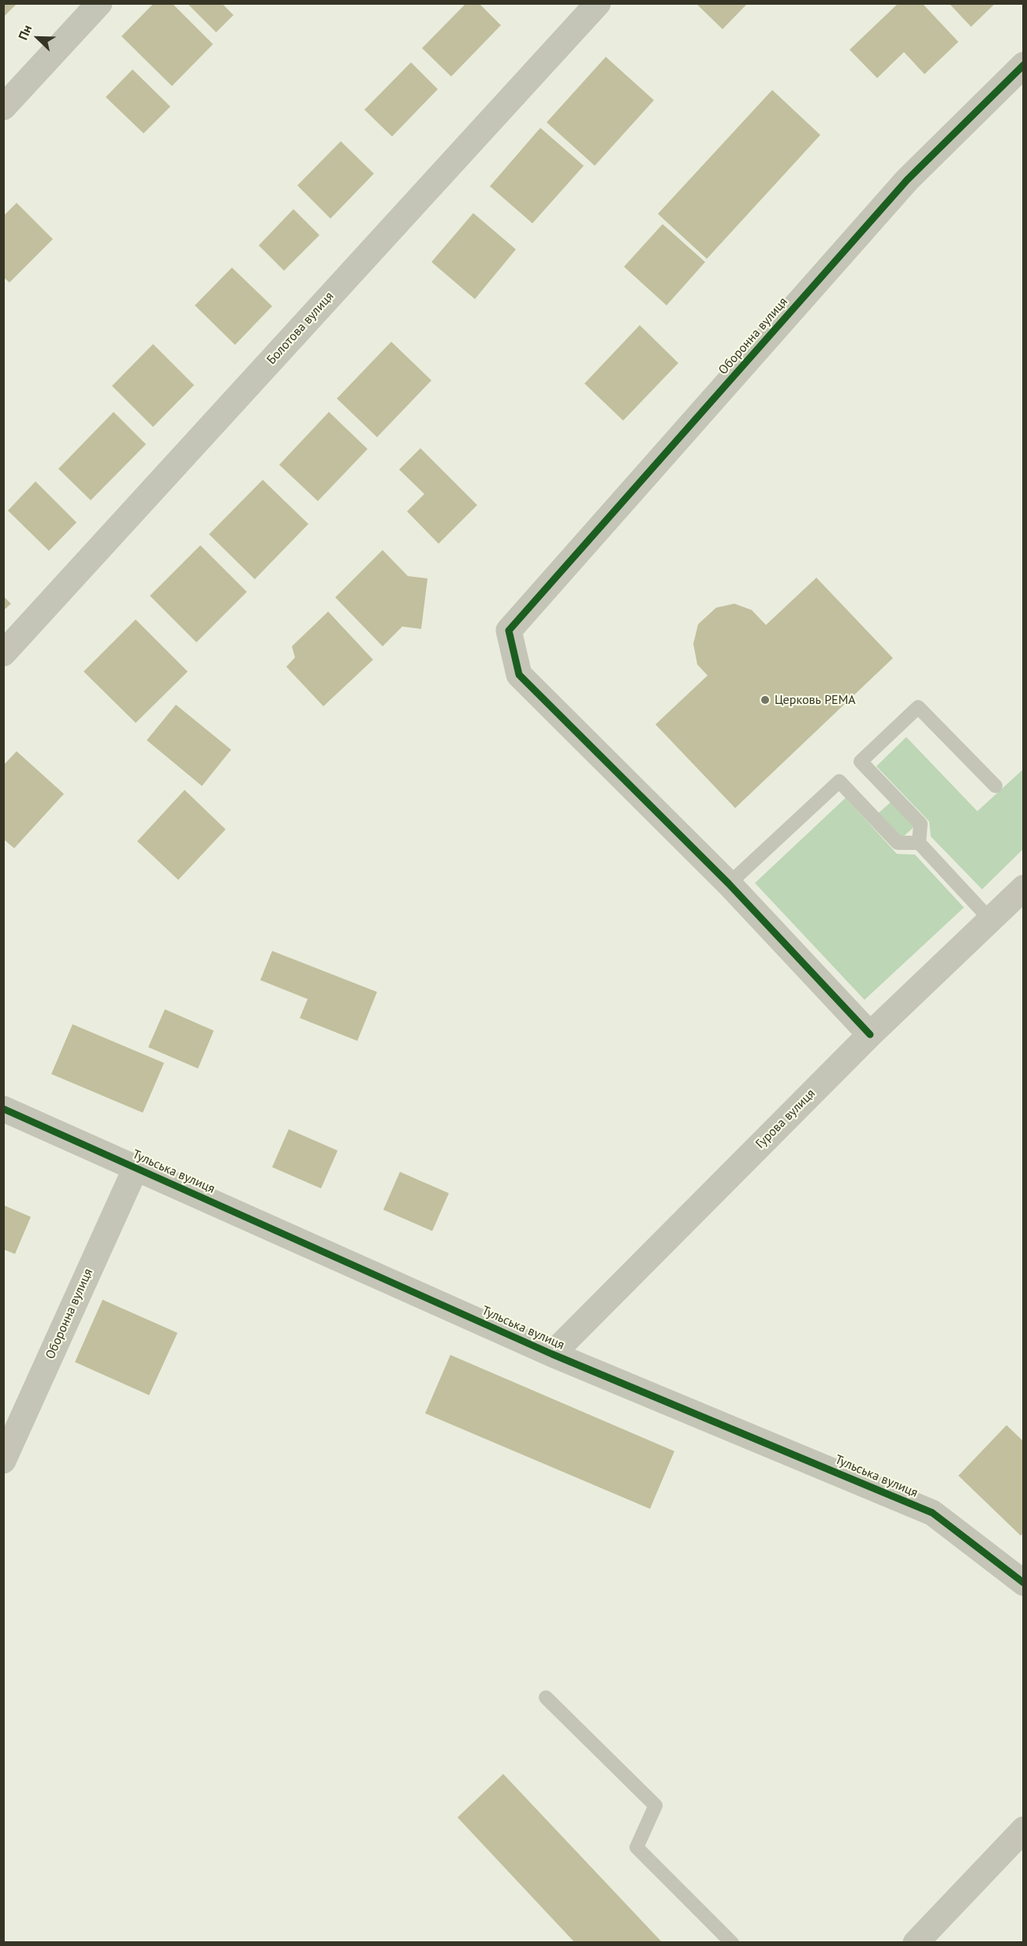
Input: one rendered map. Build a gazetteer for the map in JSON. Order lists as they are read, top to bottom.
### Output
{
  "streets": {
    "street": [
      "Болотова вулиця",
      "Оборонна вулиця",
      "Гурова вулиця",
      "Тульська вулиця"
    ]
  },
  "crossings": [
    ["Оборонна вулиця", "Тульська вулиця"],
    ["Гурова вулиця", "Тульська вулиця"]
  ],
  "places": ["Церковь РЕМА"],
  "north": "top left"
}
